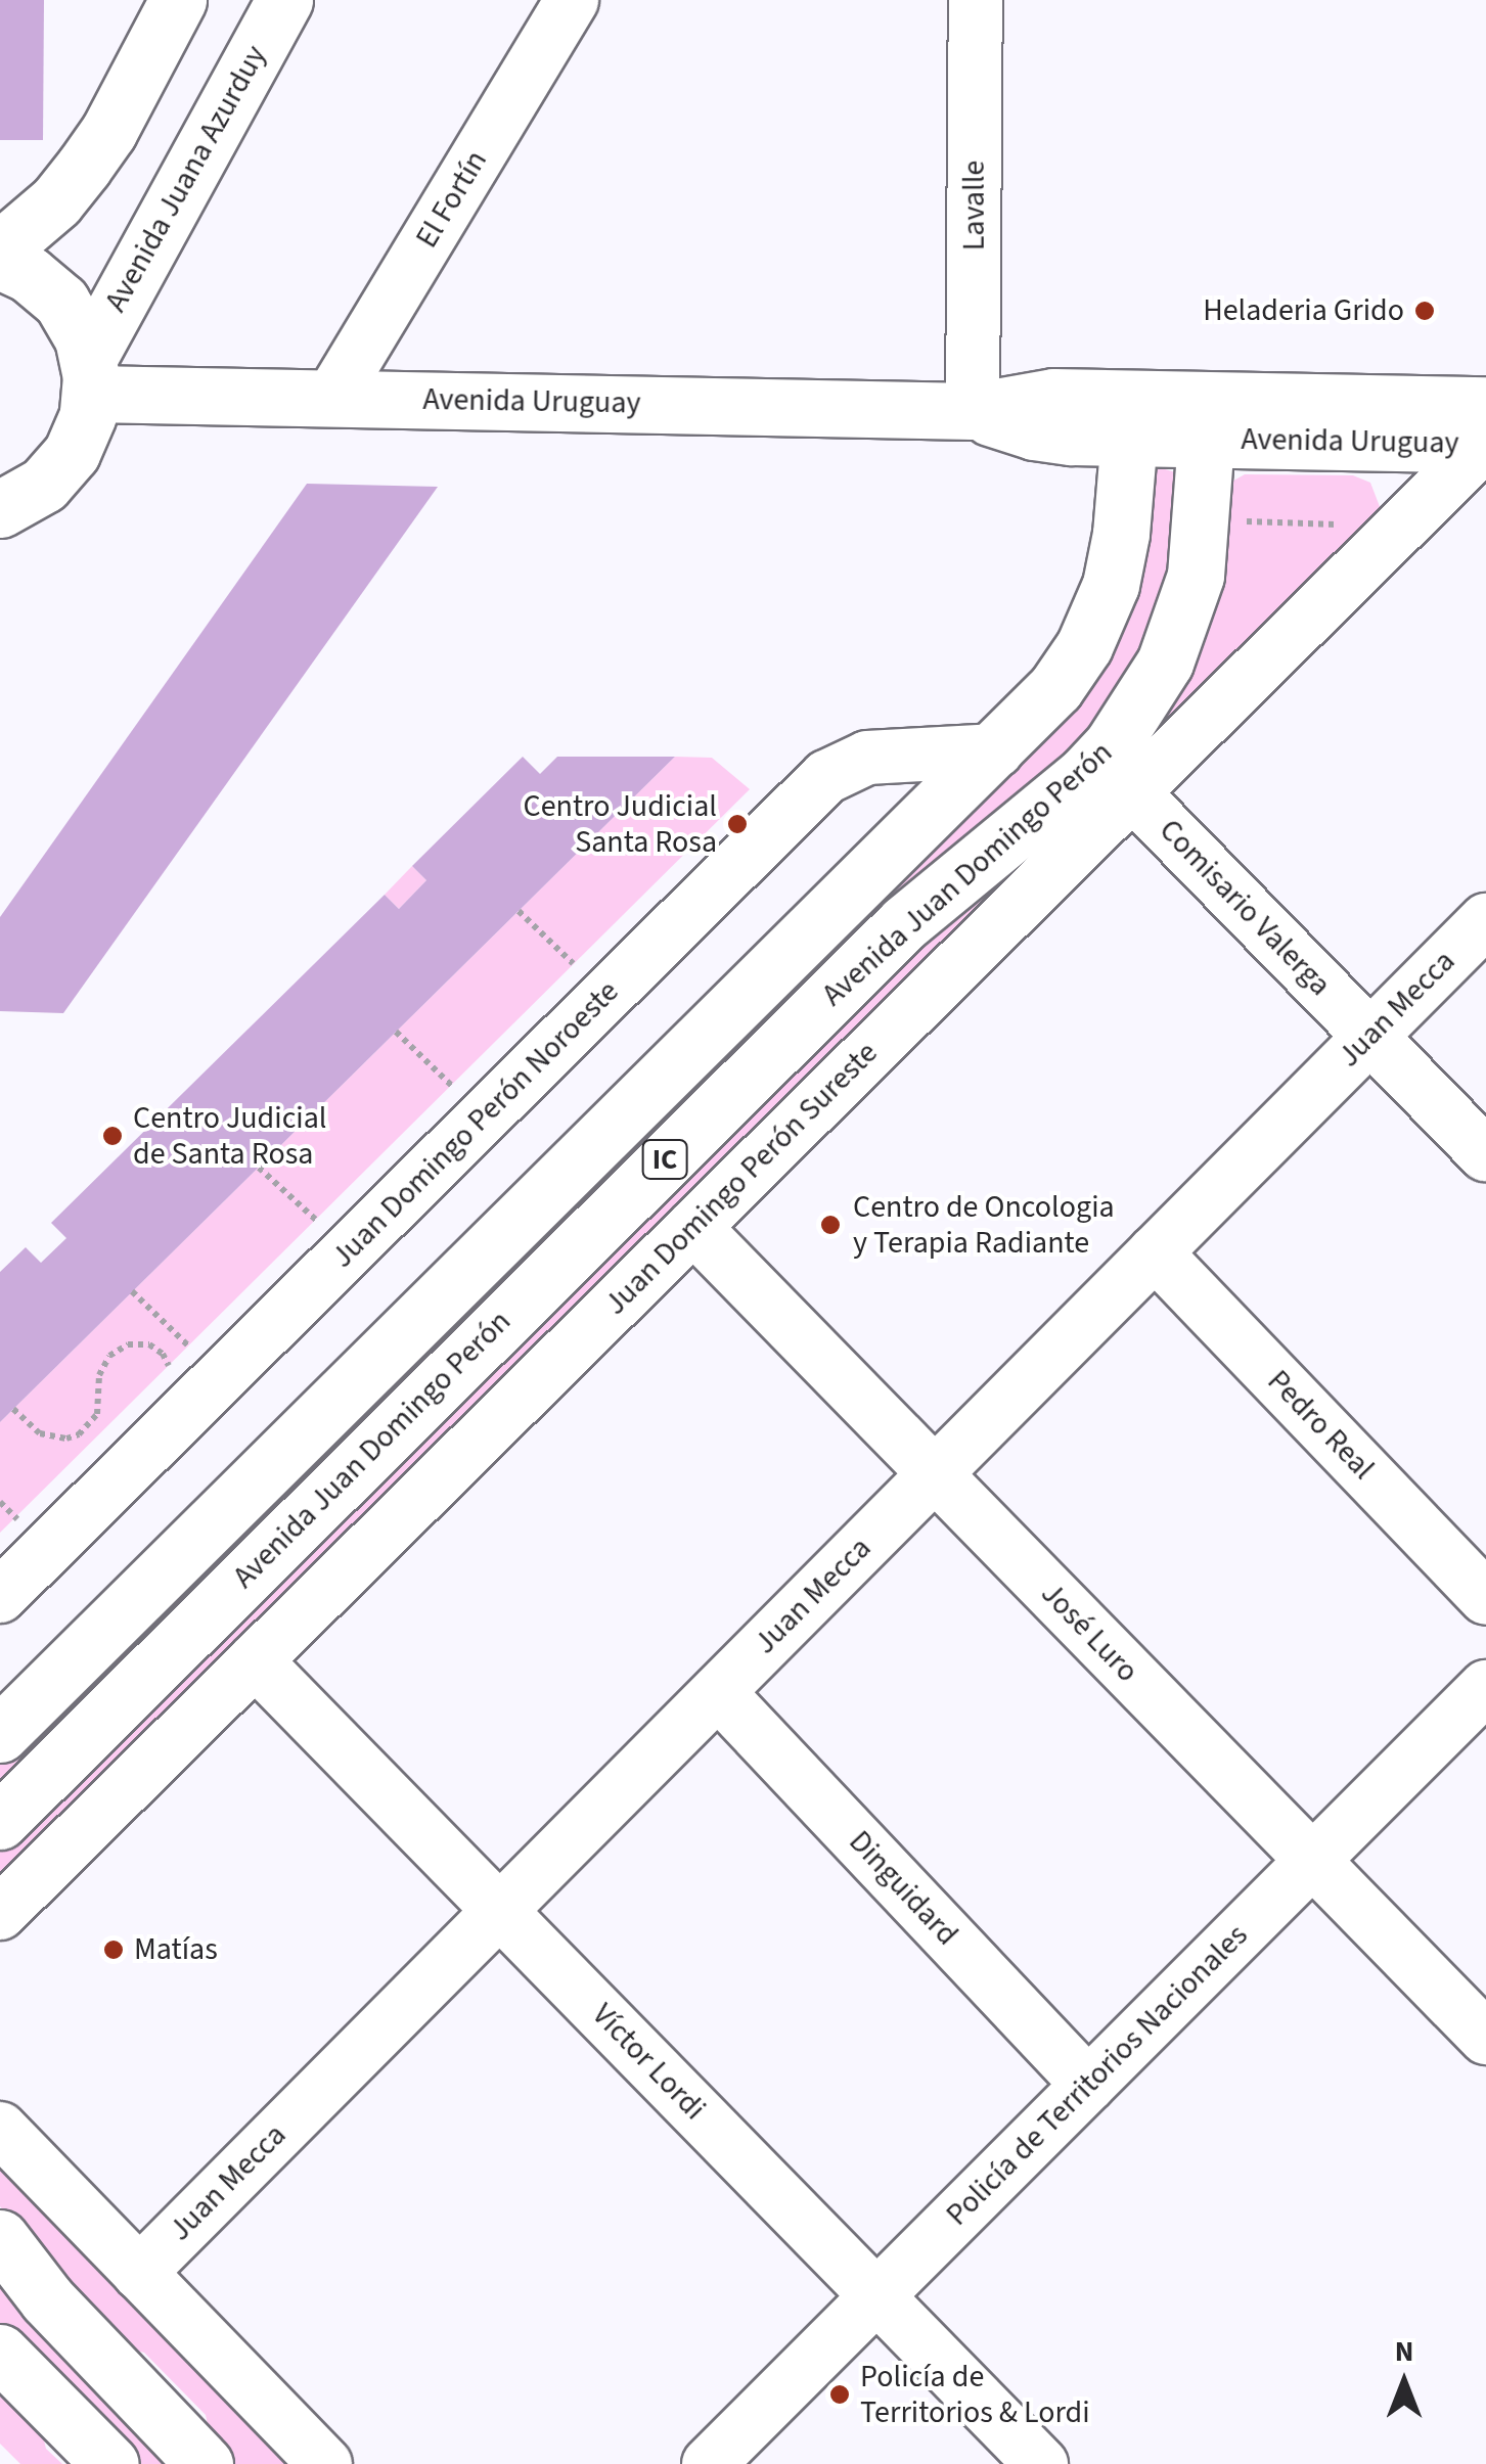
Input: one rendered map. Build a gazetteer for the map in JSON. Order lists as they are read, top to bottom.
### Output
{
  "streets": {
    "main road": [
      "Avenida Juana Azurduy",
      "Avenida Uruguay",
      "Avenida Juan Domingo Perón",
      "IC"
    ],
    "street": [
      "El Fortín",
      "Lavalle",
      "Comisario Valerga",
      "Juan Mecca",
      "Juan Domingo Perón Noroeste",
      "Juan Domingo Perón Sureste",
      "Pedro Real",
      "José Luro",
      "Dinguidard",
      "Víctor Lordi",
      "Policía de Territorios Nacionales"
    ]
  },
  "crossings": [
    ["Avenida Juana Azurduy", "Avenida Uruguay"],
    ["El Fortín", "Avenida Uruguay"],
    ["Lavalle", "Avenida Uruguay"],
    ["Avenida Uruguay", "Avenida Juan Domingo Perón"],
    ["Avenida Uruguay", "Juan Domingo Perón Sureste"],
    ["Avenida Juan Domingo Perón", "Juan Domingo Perón Noroeste"],
    ["Comisario Valerga", "Juan Mecca"],
    ["Comisario Valerga", "Juan Domingo Perón Sureste"],
    ["Juan Mecca", "Pedro Real"],
    ["Juan Mecca", "José Luro"],
    ["Juan Mecca", "Dinguidard"],
    ["Juan Mecca", "Víctor Lordi"],
    ["Juan Domingo Perón Sureste", "José Luro"],
    ["Juan Domingo Perón Sureste", "Víctor Lordi"],
    ["José Luro", "Policía de Territorios Nacionales"],
    ["Dinguidard", "Policía de Territorios Nacionales"],
    ["Víctor Lordi", "Policía de Territorios Nacionales"]
  ],
  "places": [
    "Heladeria Grido",
    "Centro Judicial Santa Rosa",
    "Centro Judicial de Santa Rosa",
    "Centro de Oncologia y Terapia Radiante",
    "Matías",
    "Policía de Territorios & Lordi"
  ],
  "north": "top"
}
